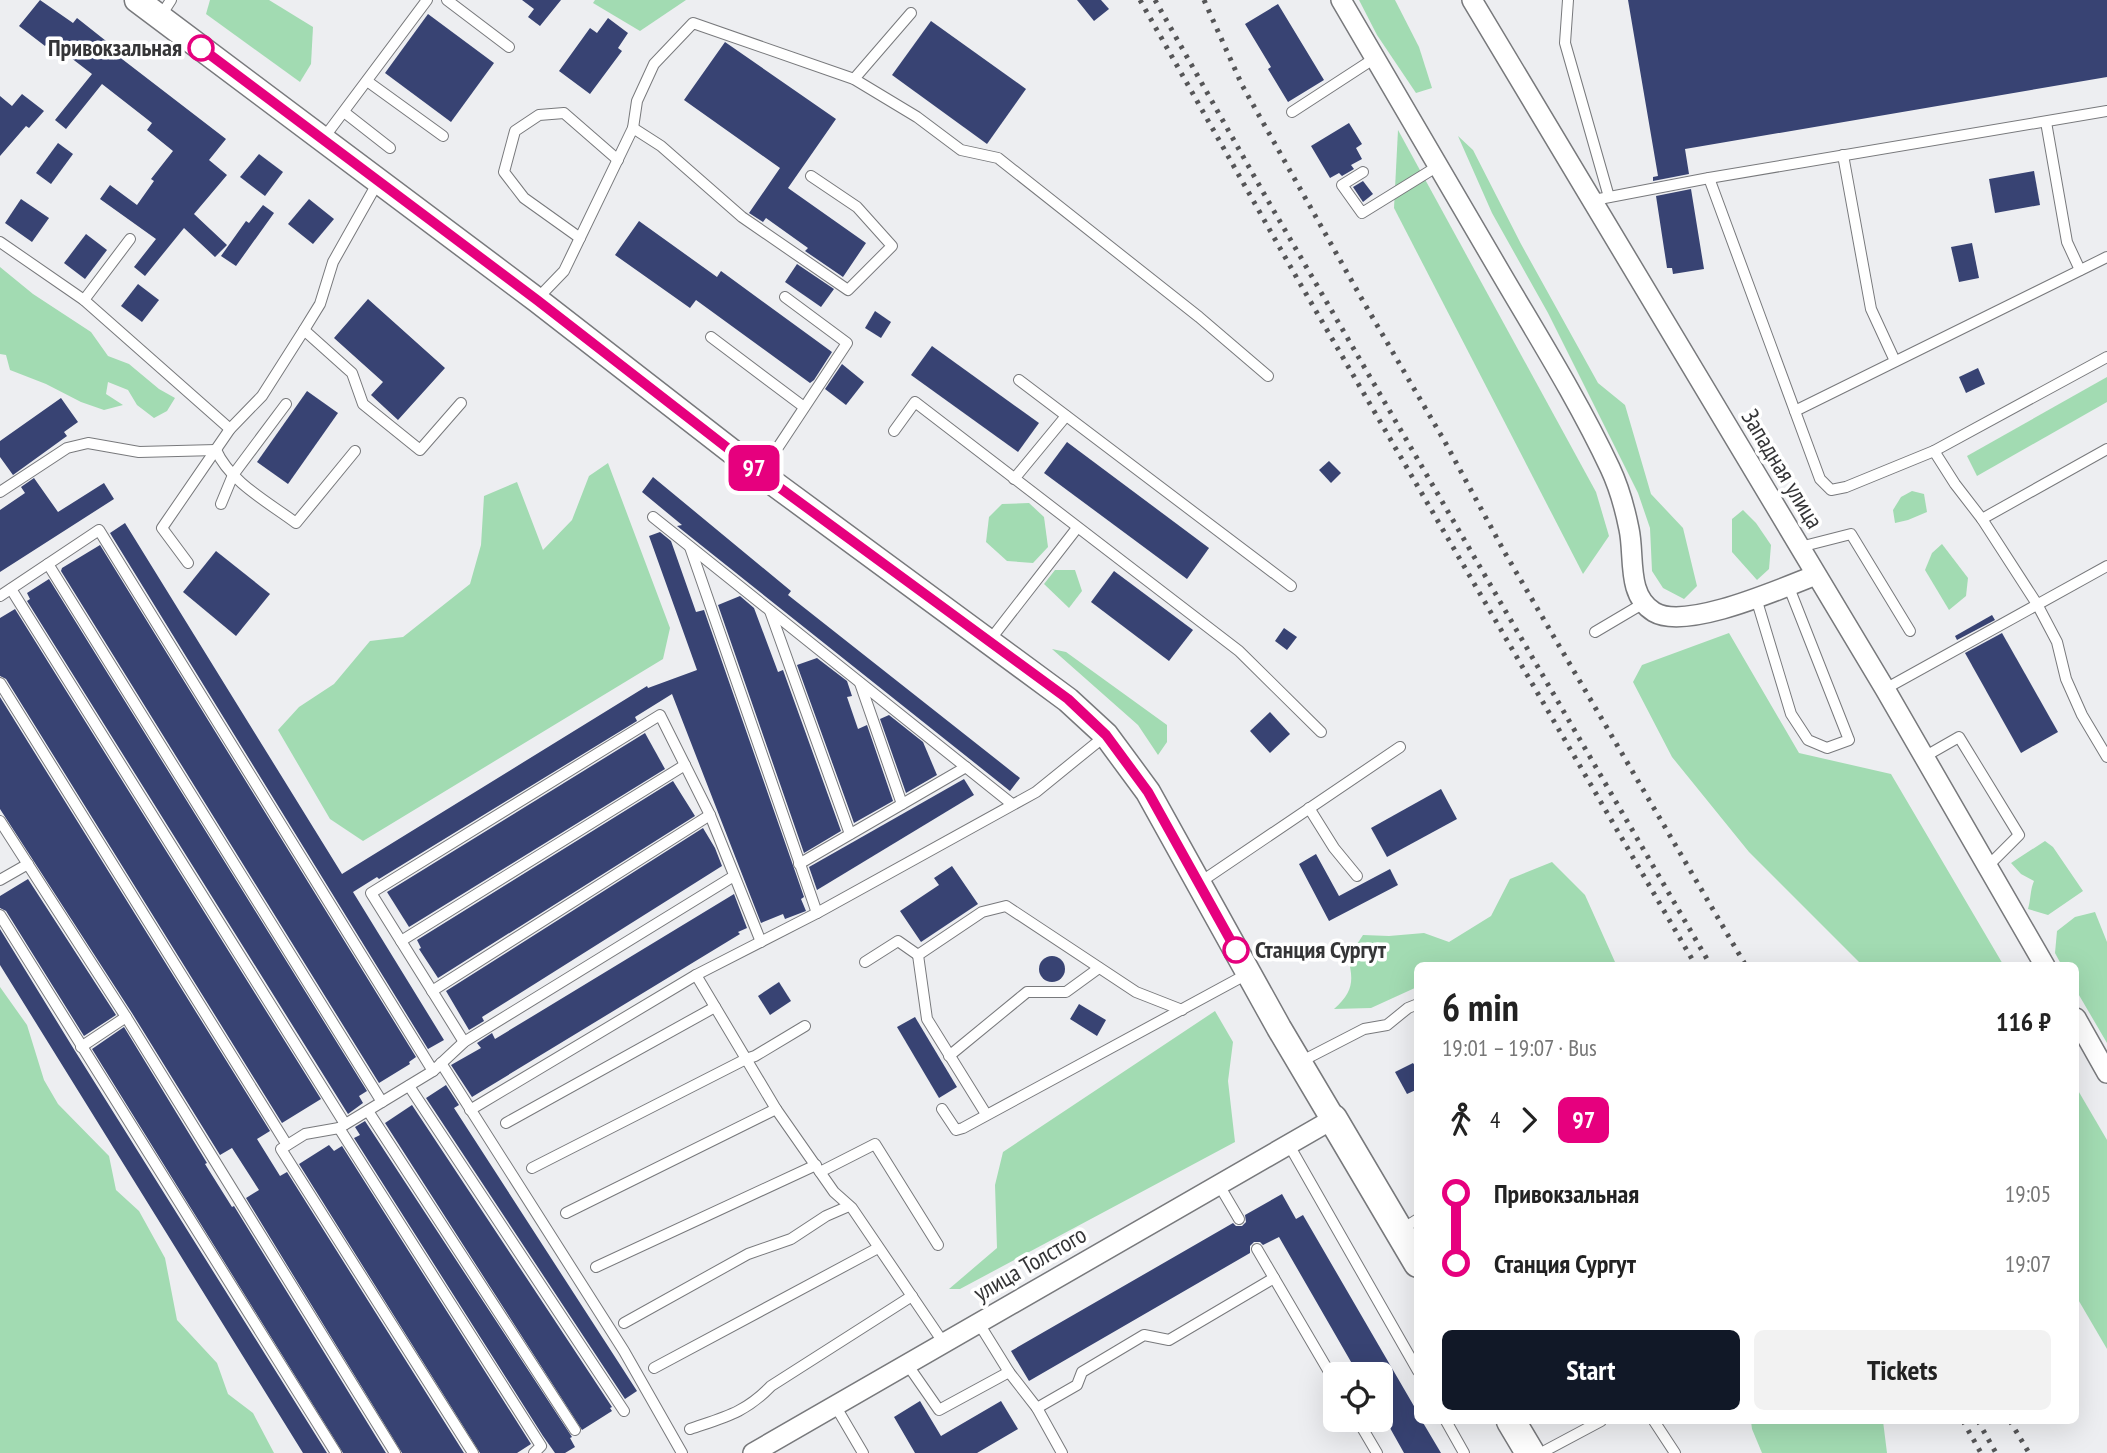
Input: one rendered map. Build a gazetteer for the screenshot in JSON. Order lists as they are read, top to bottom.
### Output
{
  "streets": {
    "street": ["Западная улица", "улица Толстого"]
  },
  "places": ["Привокзальная", "Станция Сургут"],
  "lines": ["bus line 97"],
  "page": {
    "on_map": "97",
    "heading": ["6 min", "19:01 – 19:07 · Bus", "116 ₽"],
    "legs": ["4", "97"],
    "list": [
      {
        "name": "Привокзальная",
        "value": "19:05"
      },
      {
        "name": "Станция Сургут",
        "value": "19:07"
      }
    ],
    "buttons": ["Start", "Tickets"]
  }
}
